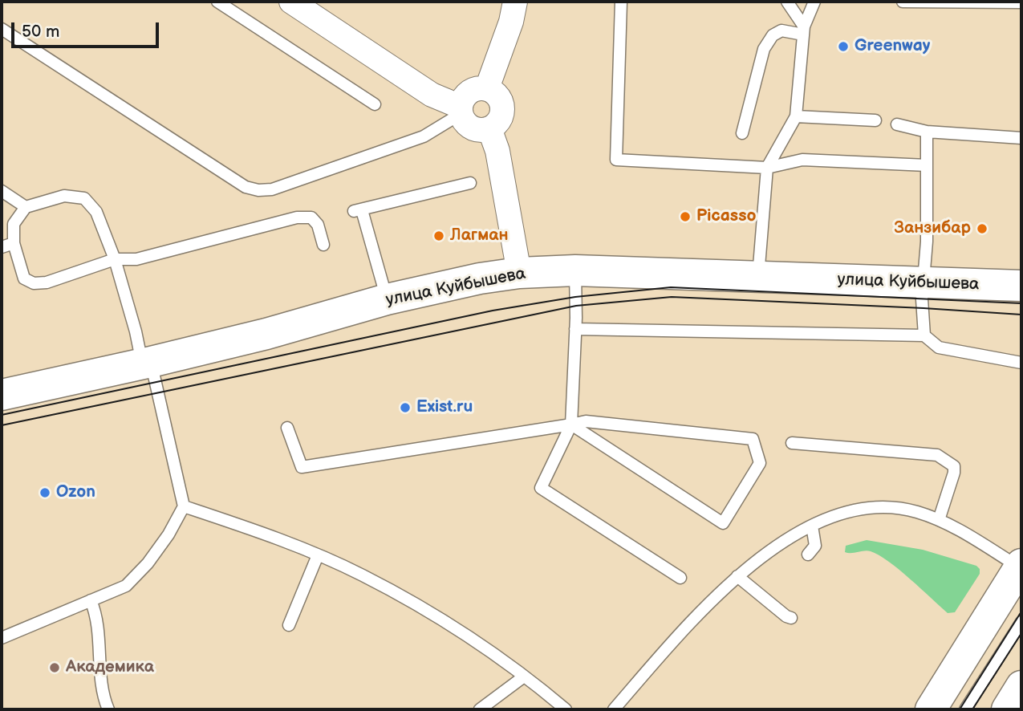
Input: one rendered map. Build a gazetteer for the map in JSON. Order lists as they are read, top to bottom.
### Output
{
  "streets": {
    "main road": ["улица Куйбышева"]
  },
  "places": [
    "Greenway",
    "Picasso",
    "Занзибар",
    "Лагман",
    "Exist.ru",
    "Ozon",
    "Академика"
  ],
  "scale_bar": "50 m"
}
